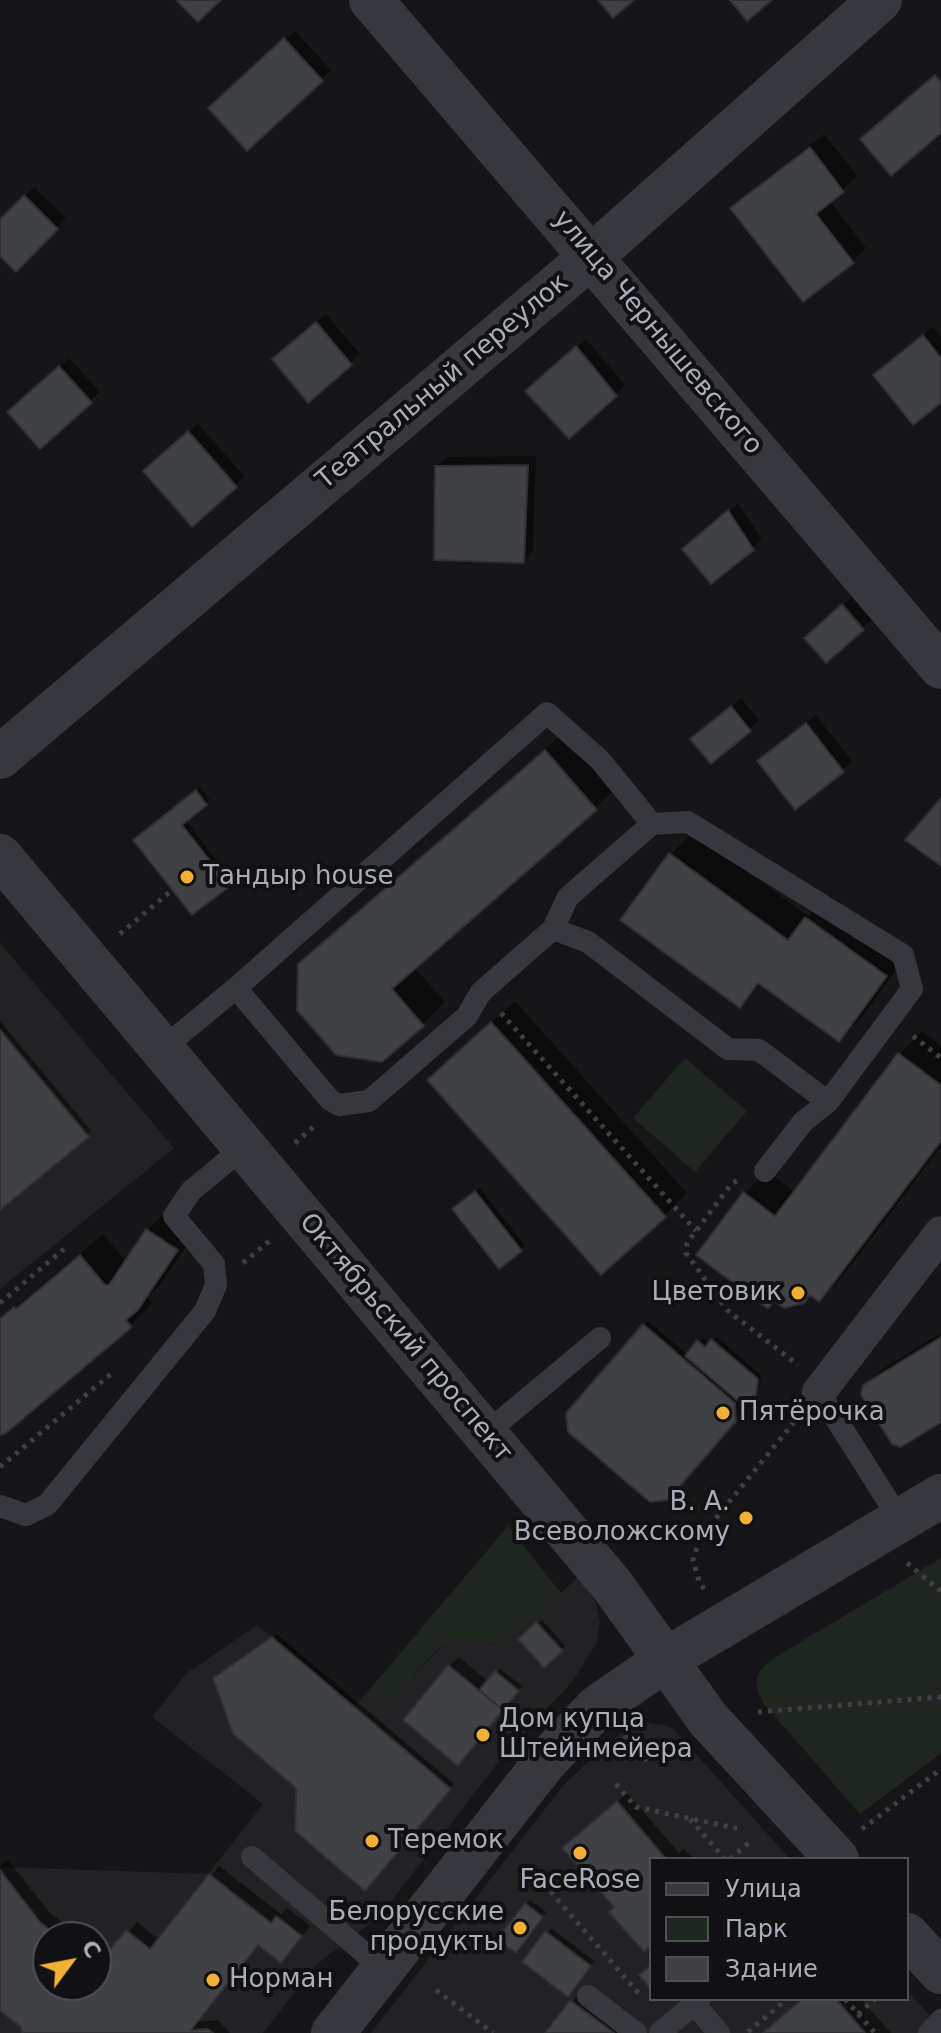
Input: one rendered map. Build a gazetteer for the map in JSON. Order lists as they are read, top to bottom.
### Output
{
  "streets": {
    "street": ["улица Чернышевского", "Театральный переулок", "Октябрьский проспект"]
  },
  "crossings": [
    ["улица Чернышевского", "Театральный переулок"]
  ],
  "places": [
    "Тандыр house",
    "Цветовик",
    "Пятёрочка",
    "В. А. Всеволожскому",
    "Дом купца Штейнмейера",
    "Теремок",
    "FaceRose",
    "Белорусские продукты",
    "Норман"
  ],
  "legend": ["Улица", "Парк", "Здание"],
  "north": "top right"
}
